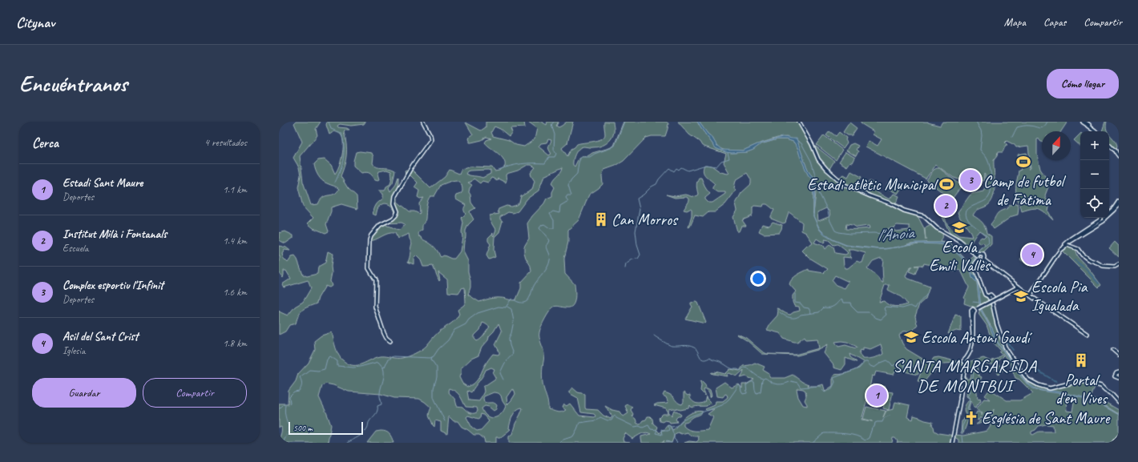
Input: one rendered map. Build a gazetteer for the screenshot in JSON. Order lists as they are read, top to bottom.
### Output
{
  "districts": ["SANTA MARGARIDA DE MONTBUI"],
  "water": ["l'Anoia"],
  "places": {
    "sports": ["Camp de futbol de Fàtima", "Estadi atlètic Municipal"],
    "building": ["Can Morros", "Portal d'en Vives"],
    "school or university": ["Escola Emili Vallès", "Escola Pia Igualada", "Escola Antoni Gaudí"],
    "church": ["Església de Sant Maure"]
  },
  "scale_bar": "500 m",
  "north": "top",
  "page": {
    "header": "Citynav",
    "nav": ["Mapa", "Capas", "Compartir"],
    "buttons": [
      "Cómo llegar",
      ["Guardar", "Compartir"]
    ],
    "title": "Encuéntranos",
    "heading": ["Cerca", "4 resultados"],
    "map_buttons": ["+", "−"],
    "list": [
      {
        "mark": "1",
        "name": "Estadi Sant Maure",
        "note": "Deportes",
        "value": "1.1 km"
      },
      {
        "mark": "2",
        "name": "Institut Milà i Fontanals",
        "note": "Escuela",
        "value": "1.4 km"
      },
      {
        "mark": "3",
        "name": "Complex esportiu l'Infinit",
        "note": "Deportes",
        "value": "1.6 km"
      },
      {
        "mark": "4",
        "name": "Asil del Sant Crist",
        "note": "Iglesia",
        "value": "1.8 km"
      }
    ],
    "pins": [
      "3",
      "2",
      "4",
      "1"
    ],
    "scale": "500 m"
  }
}
